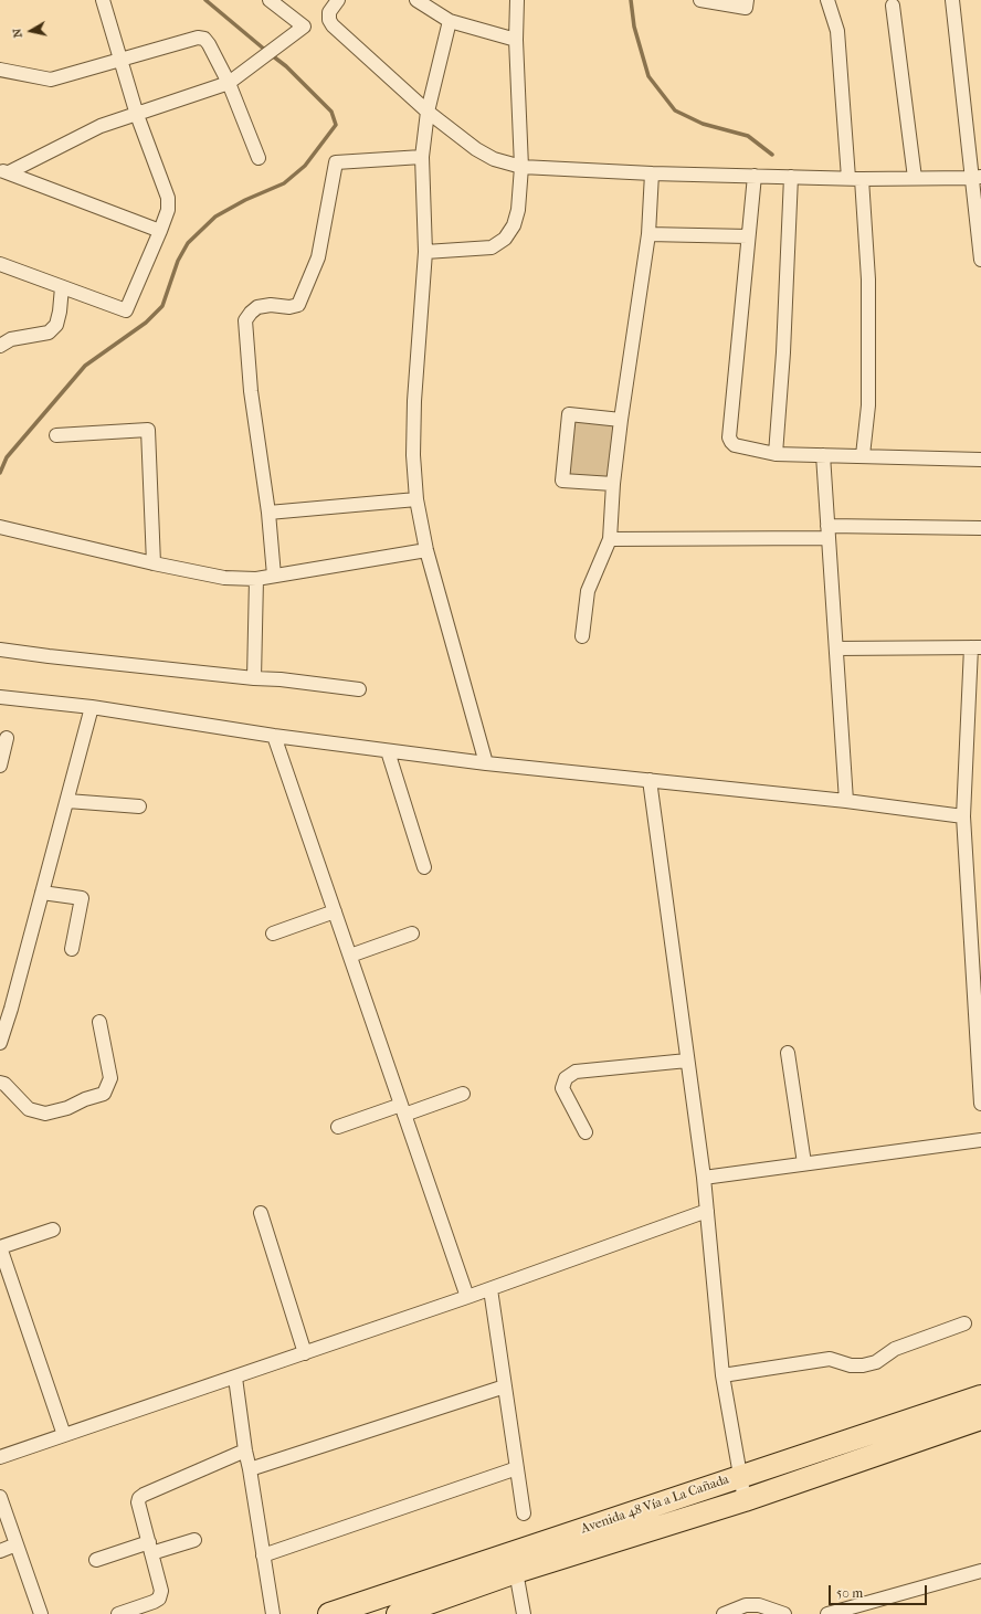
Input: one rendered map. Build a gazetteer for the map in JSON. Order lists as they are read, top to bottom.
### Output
{
  "streets": {
    "main road": ["Avenida 48 Vía a La Cañada"]
  },
  "scale_bar": "50 m",
  "north": "left"
}
